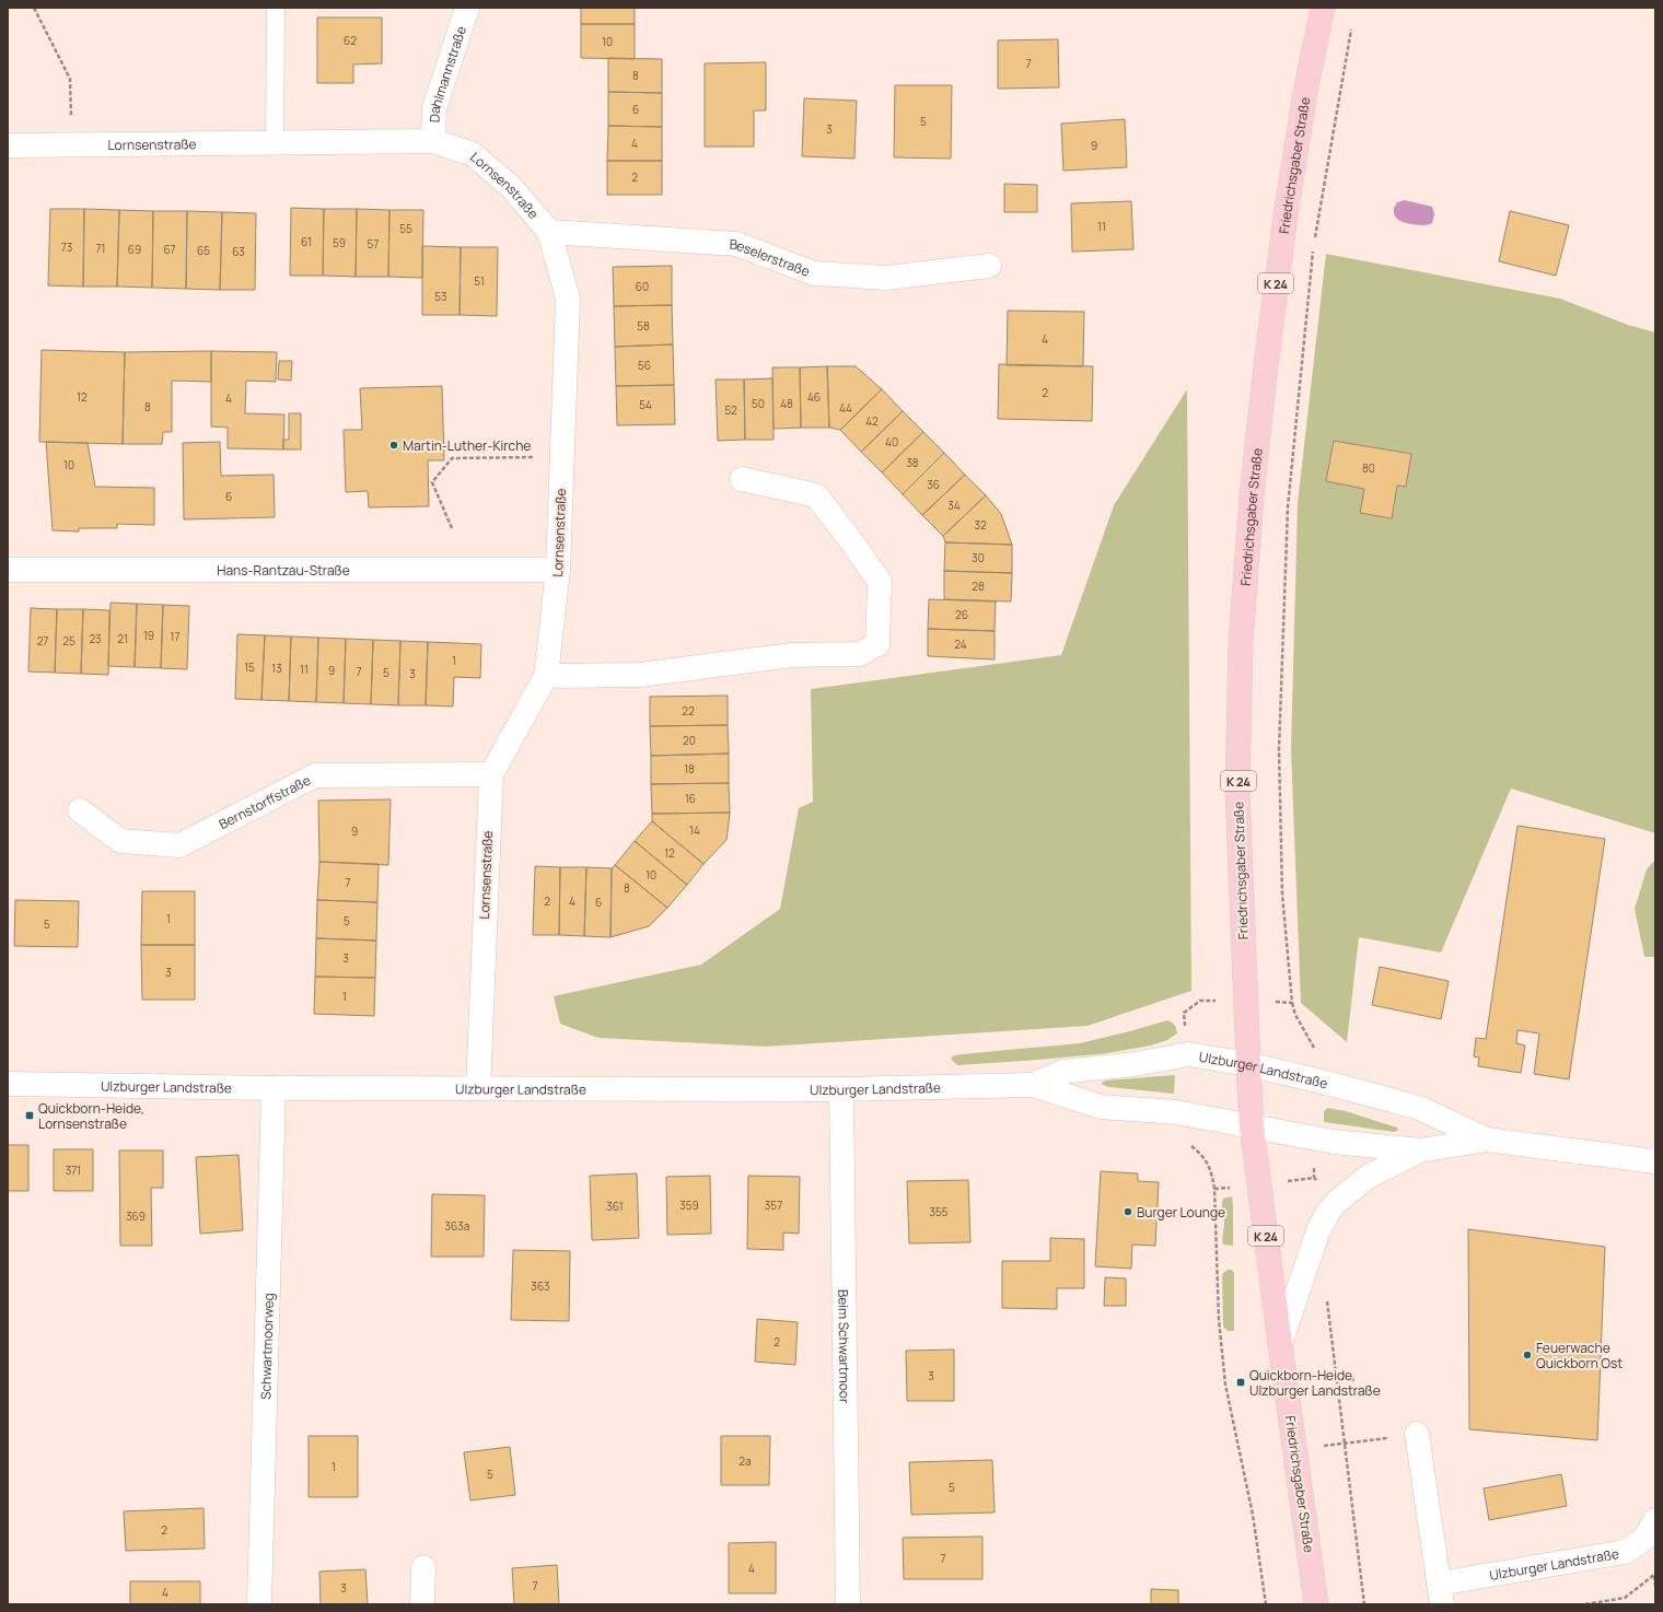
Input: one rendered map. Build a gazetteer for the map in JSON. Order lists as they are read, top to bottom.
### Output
{
  "streets": {
    "main road": ["Friedrichsgaber Straße", "K 24"],
    "street": [
      "Dahlmannstraße",
      "Lornsenstraße",
      "Beselerstraße",
      "Hans-Rantzau-Straße",
      "Bernstorffstraße",
      "Ulzburger Landstraße",
      "Schwartmoorweg",
      "Beim Schwartmoor"
    ]
  },
  "crossings": [
    ["Dahlmannstraße", "Lornsenstraße"],
    ["Lornsenstraße", "Beselerstraße"],
    ["Lornsenstraße", "Hans-Rantzau-Straße"],
    ["Lornsenstraße", "Bernstorffstraße"],
    ["Lornsenstraße", "Ulzburger Landstraße"],
    ["Friedrichsgaber Straße", "Ulzburger Landstraße"],
    ["Ulzburger Landstraße", "Schwartmoorweg"],
    ["Ulzburger Landstraße", "Beim Schwartmoor"]
  ],
  "places": {
    "other": ["Martin-Luther-Kirche", "Burger Lounge", "Feuerwache Quickborn Ost"],
    "transit": ["Quickborn-Heide, Lornsenstraße", "Quickborn-Heide, Ulzburger Landstraße"]
  },
  "house_numbers": [
    "62",
    "10",
    "7",
    "8",
    "6",
    "5",
    "3",
    "4",
    "9",
    "2",
    "11",
    "55",
    "61",
    "59",
    "57",
    "73",
    "71",
    "69",
    "67",
    "65",
    "63",
    "51",
    "60",
    "53",
    "58",
    "4",
    "56",
    "2",
    "12",
    "46",
    "4",
    "50",
    "48",
    "54",
    "8",
    "44",
    "52",
    "42",
    "40",
    "38",
    "10",
    "80",
    "36",
    "6",
    "34",
    "32",
    "30",
    "28",
    "26",
    "19",
    "17",
    "23",
    "21",
    "27",
    "25",
    "24",
    "1",
    "15",
    "13",
    "11",
    "9",
    "7",
    "5",
    "3",
    "22",
    "20",
    "18",
    "16",
    "14",
    "9",
    "12",
    "10",
    "7",
    "8",
    "2",
    "4",
    "6",
    "1",
    "5",
    "5",
    "3",
    "3",
    "1",
    "371",
    "359",
    "357",
    "361",
    "355",
    "369",
    "363a",
    "363",
    "2",
    "3",
    "2a",
    "1",
    "5",
    "5",
    "2",
    "7",
    "4",
    "7",
    "3",
    "4"
  ]
}
